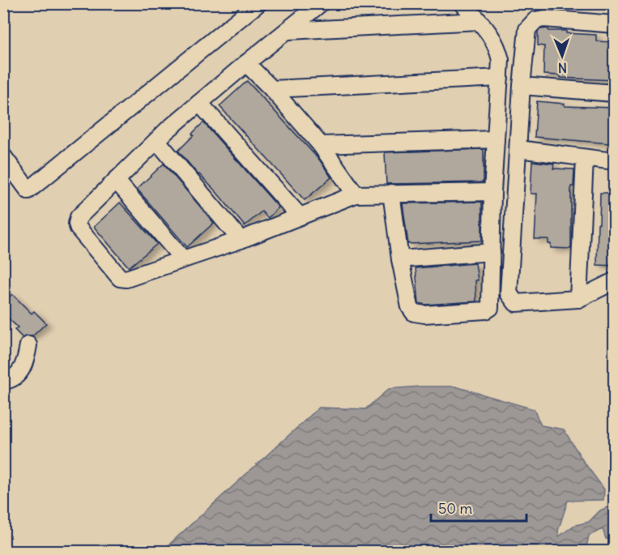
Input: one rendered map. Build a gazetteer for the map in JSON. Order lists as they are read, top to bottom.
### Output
{
  "scale_bar": "50 m",
  "north": "bottom"
}
